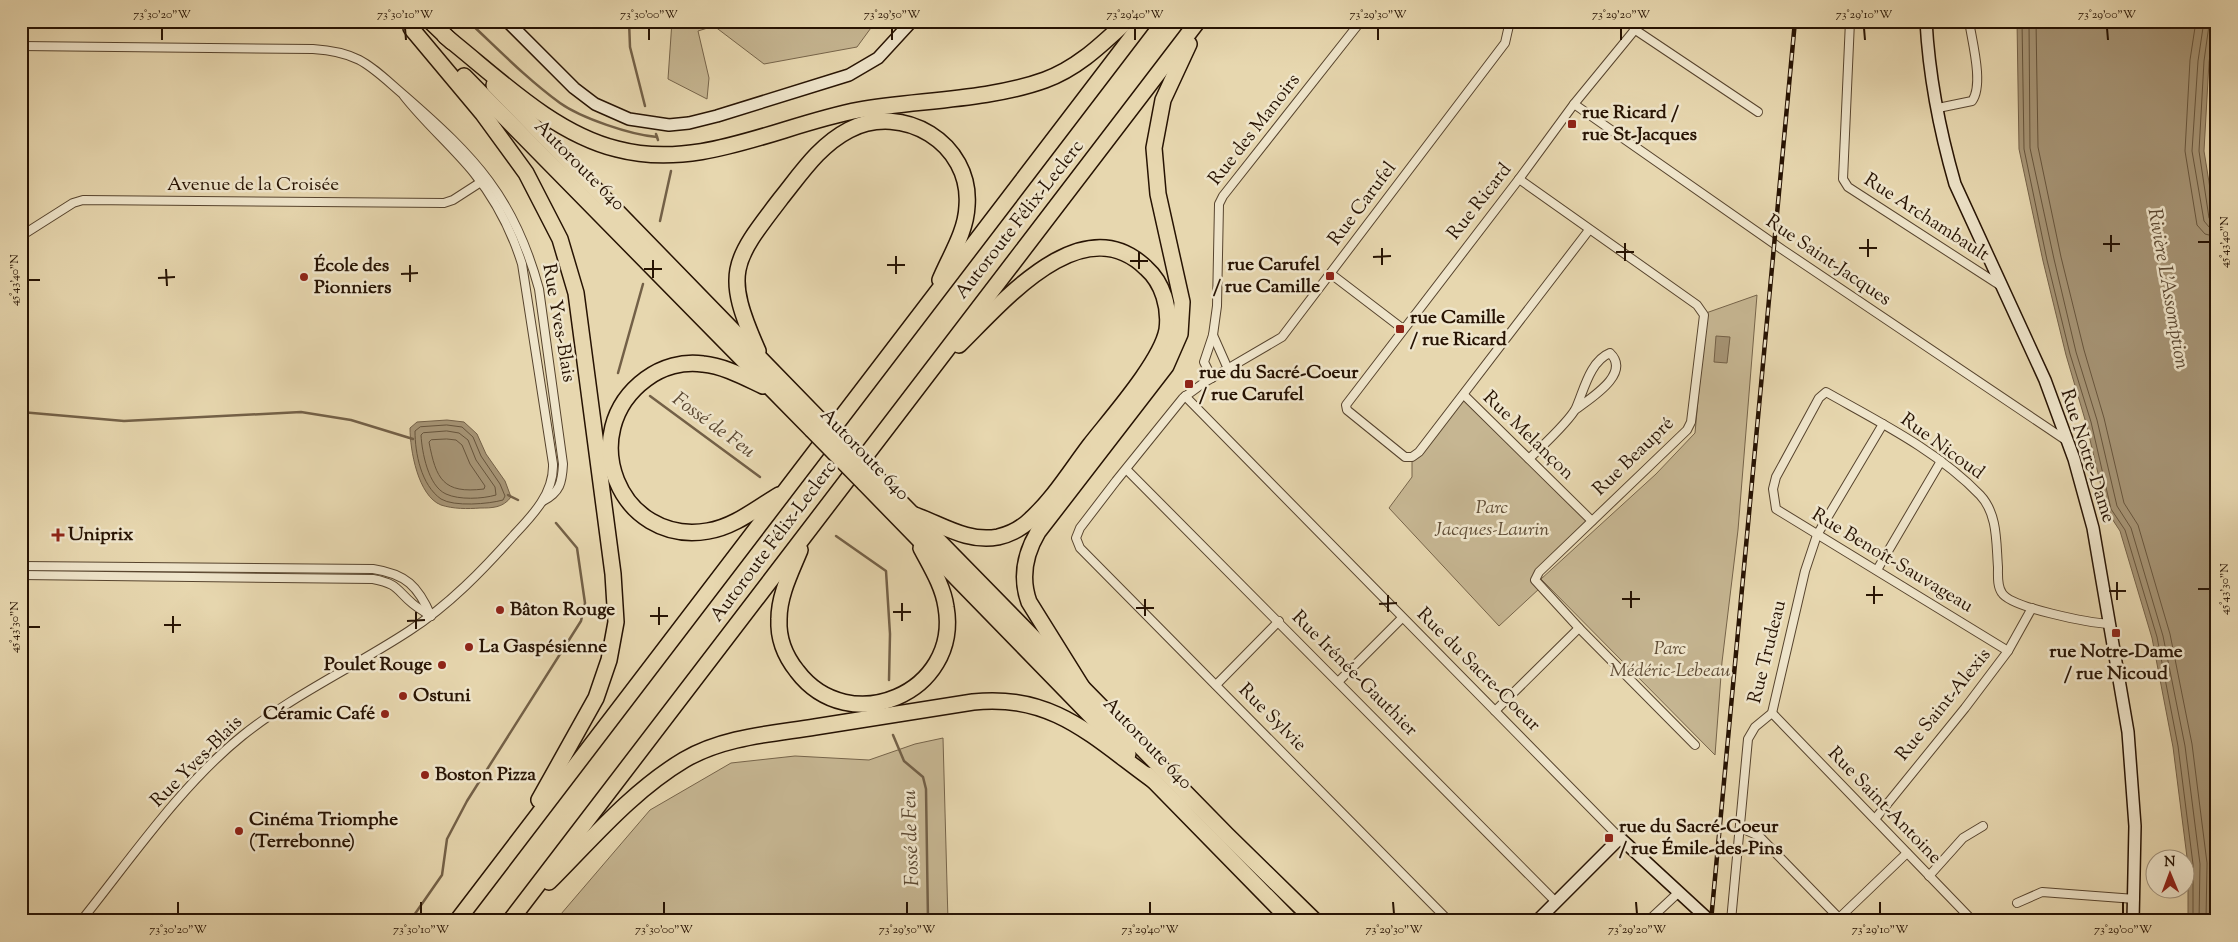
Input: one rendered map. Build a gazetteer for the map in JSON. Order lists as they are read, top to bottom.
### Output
{
  "streets": {
    "highway": ["Autoroute 640", "Autoroute Félix-Leclerc"],
    "main road": ["Rue Notre-Dame", "Rue du Sacre-Coeur"],
    "street": [
      "Rue des Manoirs",
      "Avenue de la Croisée",
      "Rue Ricard",
      "Rue Carufel",
      "Rue Archambault",
      "Rue Saint-Jacques",
      "Rue Yves-Blais",
      "Rue Melançon",
      "Rue Nicoud",
      "Rue Beaupré",
      "Rue Benoît-Sauvageau",
      "Rue Trudeau",
      "Rue Irénée-Gauthier",
      "Rue Saint-Alexis",
      "Rue Sylvie",
      "Rue Saint-Antoine"
    ]
  },
  "crossings": [
    ["Rue des Manoirs", "Rue Carufel"],
    ["Avenue de la Croisée", "Rue Yves-Blais"],
    ["Rue Ricard", "Rue Saint-Jacques"],
    ["Rue Ricard", "Rue Melançon"],
    ["Rue Ricard", "Rue Beaupré"],
    ["Rue Carufel", "Rue du Sacre-Coeur"],
    ["Rue Carufel", "Rue Irénée-Gauthier"],
    ["Rue Carufel", "Rue Sylvie"],
    ["Rue Archambault", "Rue Notre-Dame"],
    ["Rue Saint-Jacques", "Rue Notre-Dame"],
    ["Rue Melançon", "Rue Beaupré"],
    ["Rue Nicoud", "Rue Notre-Dame"],
    ["Rue Nicoud", "Rue Benoît-Sauvageau"],
    ["Rue Nicoud", "Rue Trudeau"],
    ["Rue Nicoud", "Rue Saint-Alexis"],
    ["Rue Benoît-Sauvageau", "Rue Trudeau"],
    ["Rue Benoît-Sauvageau", "Rue Saint-Alexis"],
    ["Rue Trudeau", "Rue Saint-Antoine"],
    ["Rue Saint-Alexis", "Rue Saint-Antoine"]
  ],
  "water": ["Rivière L'Assomption", "Fossé de Feu"],
  "parks": ["Parc Jacques-Laurin", "Parc Médéric-Lebeau"],
  "places": {
    "transit": [
      "rue Ricard / rue St-Jacques",
      "rue Carufel / rue Camille",
      "rue Camille / rue Ricard",
      "rue du Sacré-Coeur / rue Carufel",
      "rue Notre-Dame / rue Nicoud",
      "rue du Sacré-Coeur / rue Émile-des-Pins"
    ],
    "other": [
      "École des Pionniers",
      "Bâton Rouge",
      "La Gaspésienne",
      "Poulet Rouge",
      "Ostuni",
      "Céramic Café",
      "Boston Pizza",
      "Cinéma Triomphe (Terrebonne)"
    ],
    "health": ["Uniprix"]
  },
  "north": "top",
  "coordinates": [
    "73°30'20\"W",
    "73°30'10\"W",
    "73°30'00\"W",
    "73°29'50\"W",
    "73°29'40\"W",
    "73°29'30\"W",
    "73°29'20\"W",
    "73°29'10\"W",
    "73°29'00\"W",
    "45°43'40\"N",
    "45°43'30\"N"
  ]
}
